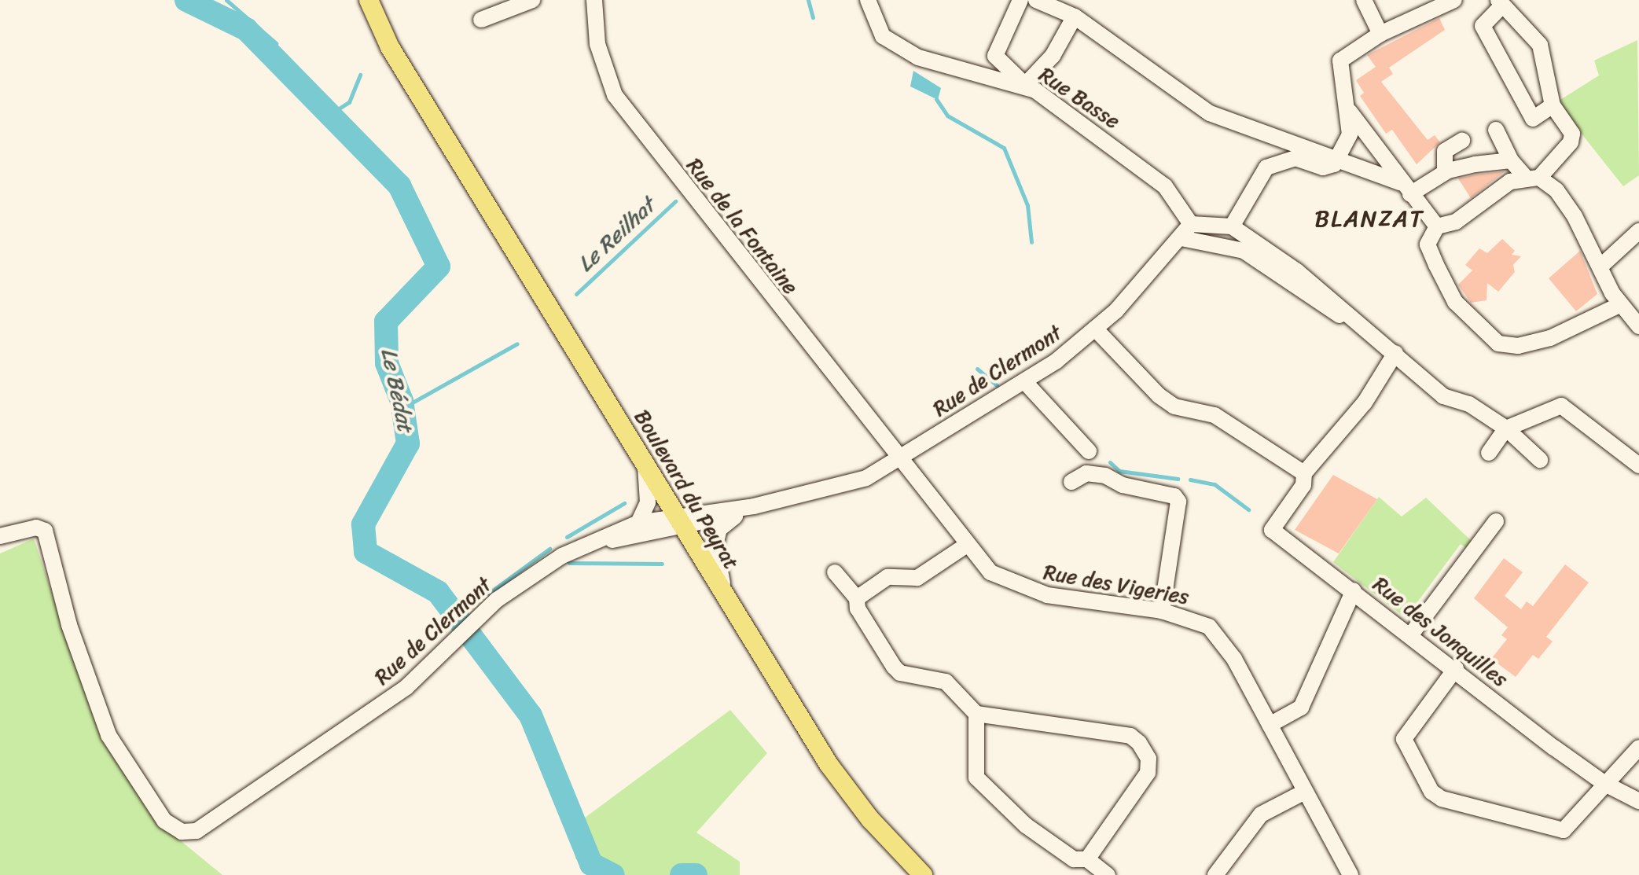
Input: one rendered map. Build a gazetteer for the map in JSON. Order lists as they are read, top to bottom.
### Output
{
  "streets": {
    "main road": ["Boulevard du Peyrat"],
    "street": [
      "Rue Basse",
      "Rue de la Fontaine",
      "Rue de Clermont",
      "Rue des Vigeries",
      "Rue des Jonquilles"
    ]
  },
  "crossings": [
    ["Rue Basse", "Rue de Clermont"],
    ["Rue de la Fontaine", "Rue de Clermont"],
    ["Rue de la Fontaine", "Rue des Vigeries"],
    ["Rue de Clermont", "Boulevard du Peyrat"],
    ["Rue de Clermont", "Rue des Vigeries"]
  ],
  "districts": ["BLANZAT"],
  "water": ["Le Reilhat", "Le Bédat"]
}
